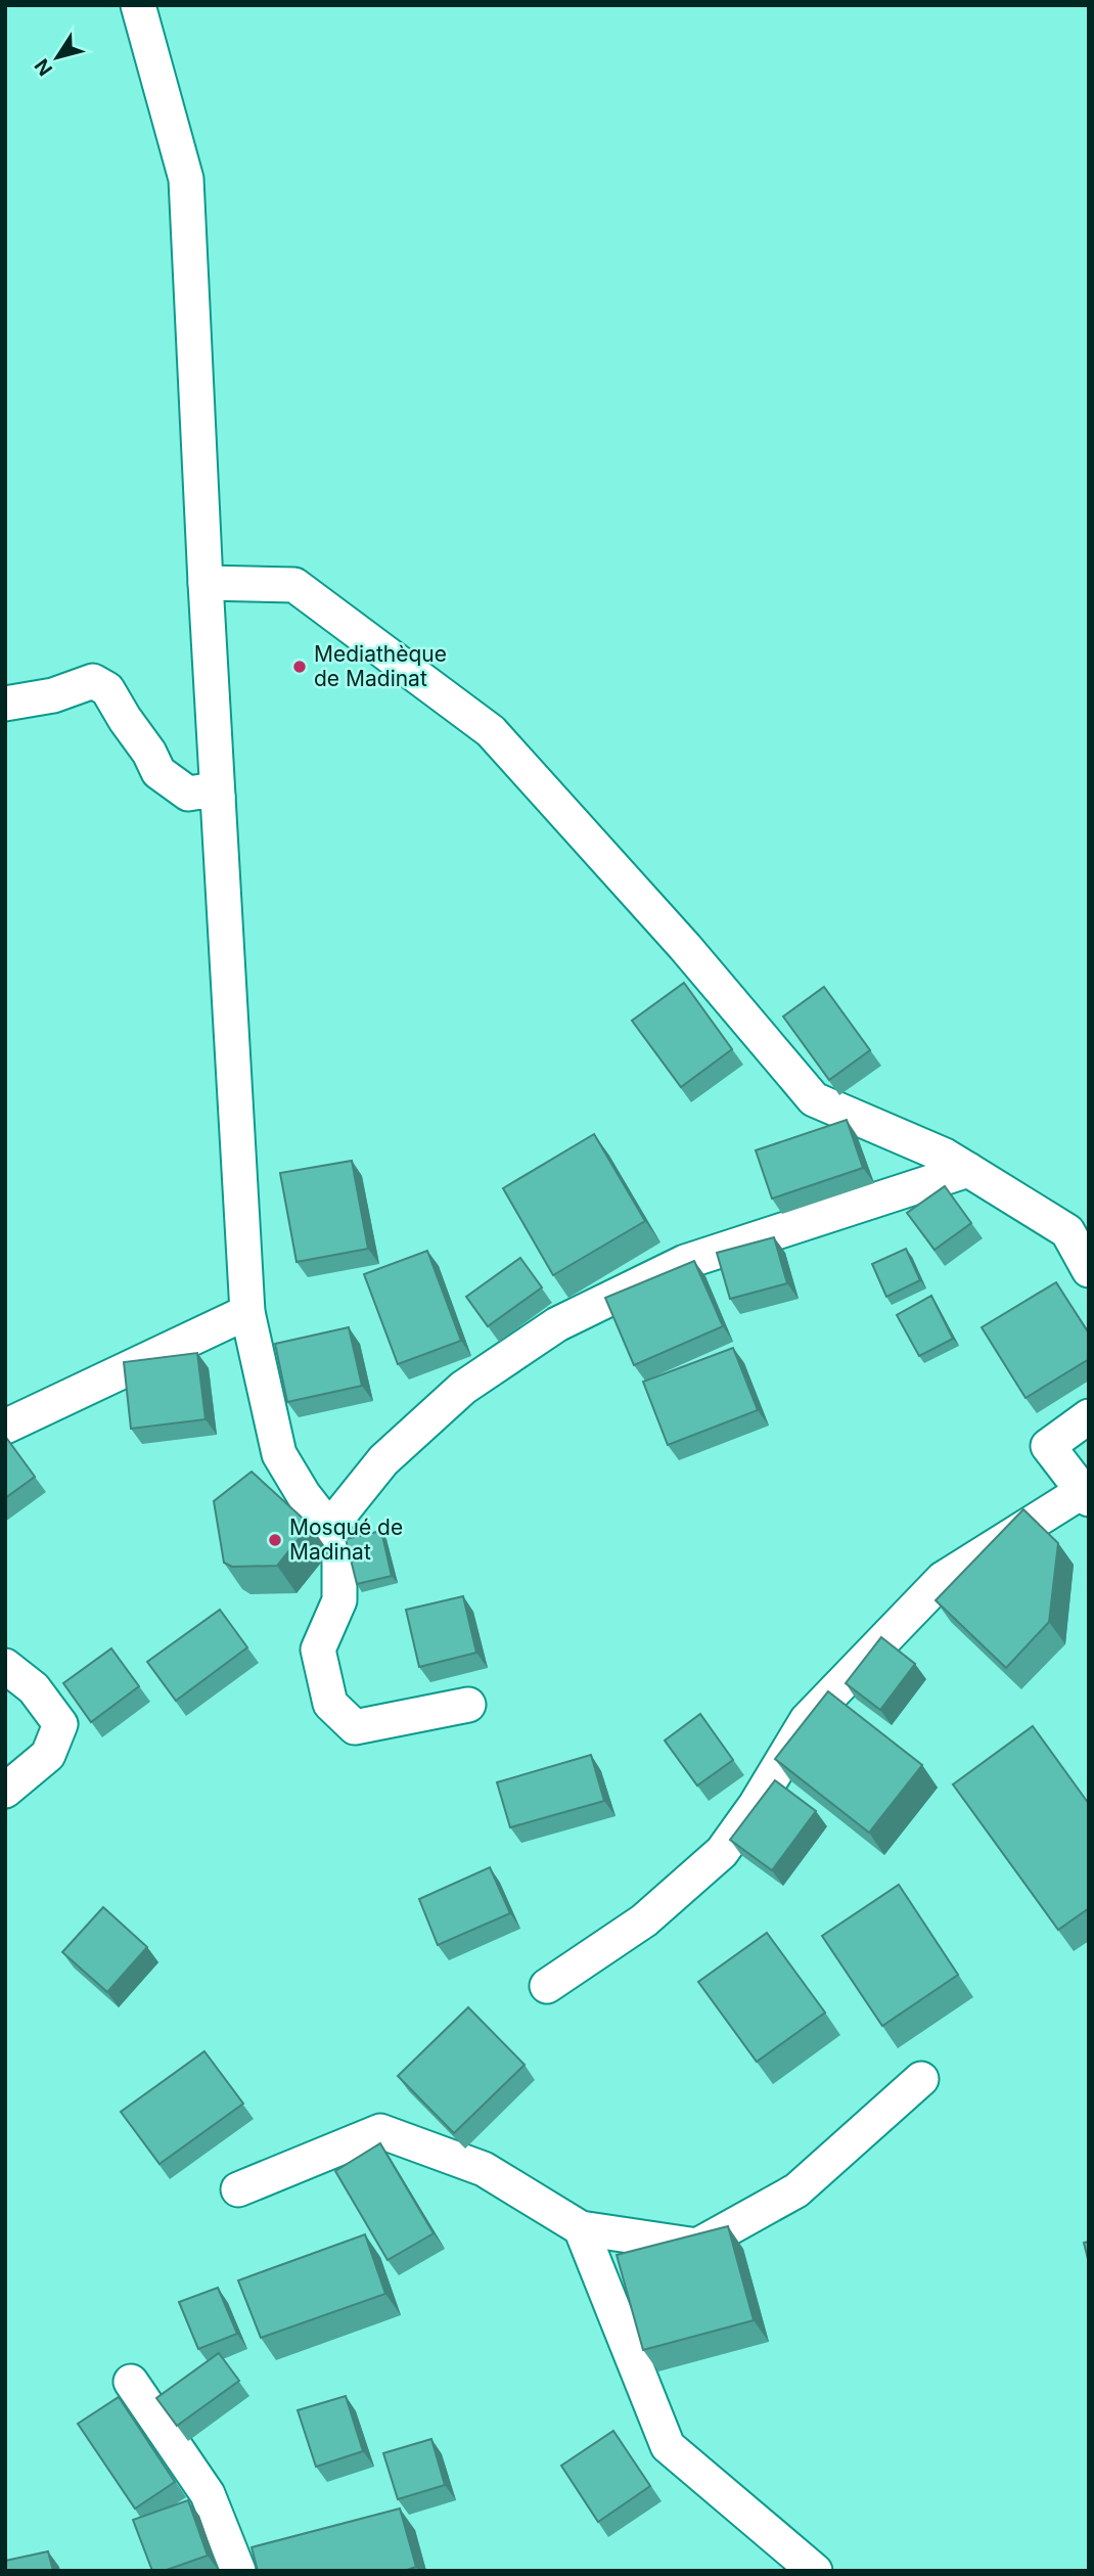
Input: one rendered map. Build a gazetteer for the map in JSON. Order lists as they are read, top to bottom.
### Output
{
  "places": ["Mediathèque de Madinat", "Mosqué de Madinat"],
  "north": "bottom left"
}
